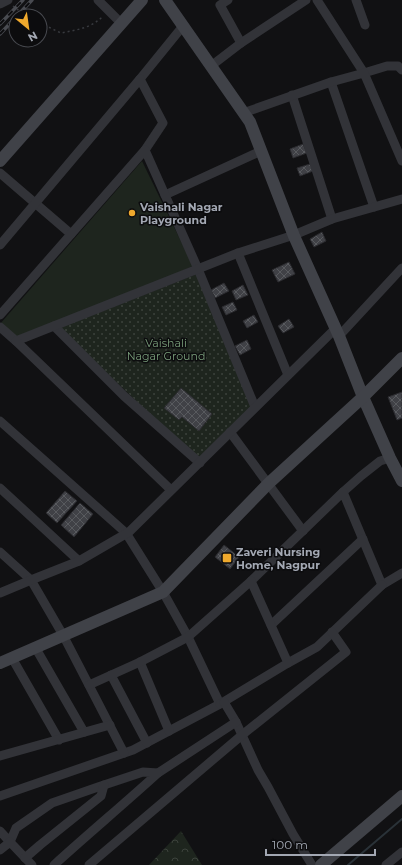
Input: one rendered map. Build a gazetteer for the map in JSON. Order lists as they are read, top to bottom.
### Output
{
  "parks": ["Vaishali Nagar Ground"],
  "places": {
    "other": ["Vaishali Nagar Playground"],
    "transit": ["Zaveri Nursing Home, Nagpur"]
  },
  "scale_bar": "100 m",
  "north": "bottom right"
}
